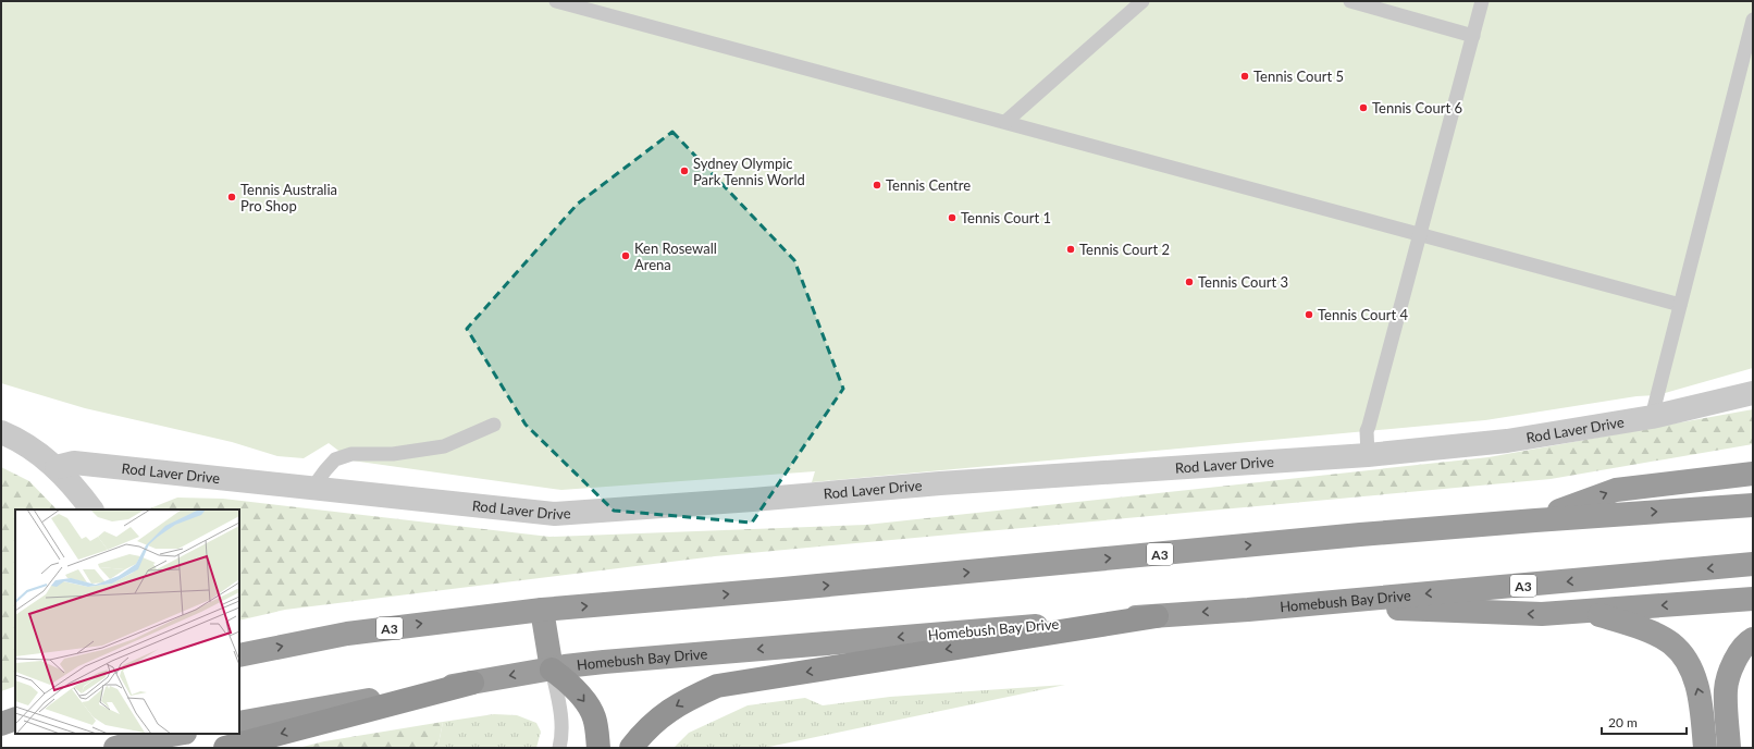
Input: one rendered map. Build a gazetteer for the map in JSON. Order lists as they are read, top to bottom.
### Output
{
  "streets": {
    "highway": ["A3", "Homebush Bay Drive"],
    "street": ["Rod Laver Drive"]
  },
  "places": [
    "Tennis Court 5",
    "Tennis Court 6",
    "Sydney Olympic Park Tennis World",
    "Tennis Centre",
    "Tennis Australia Pro Shop",
    "Tennis Court 1",
    "Tennis Court 2",
    "Ken Rosewall Arena",
    "Tennis Court 3",
    "Tennis Court 4"
  ],
  "scale_bar": "20 m"
}
